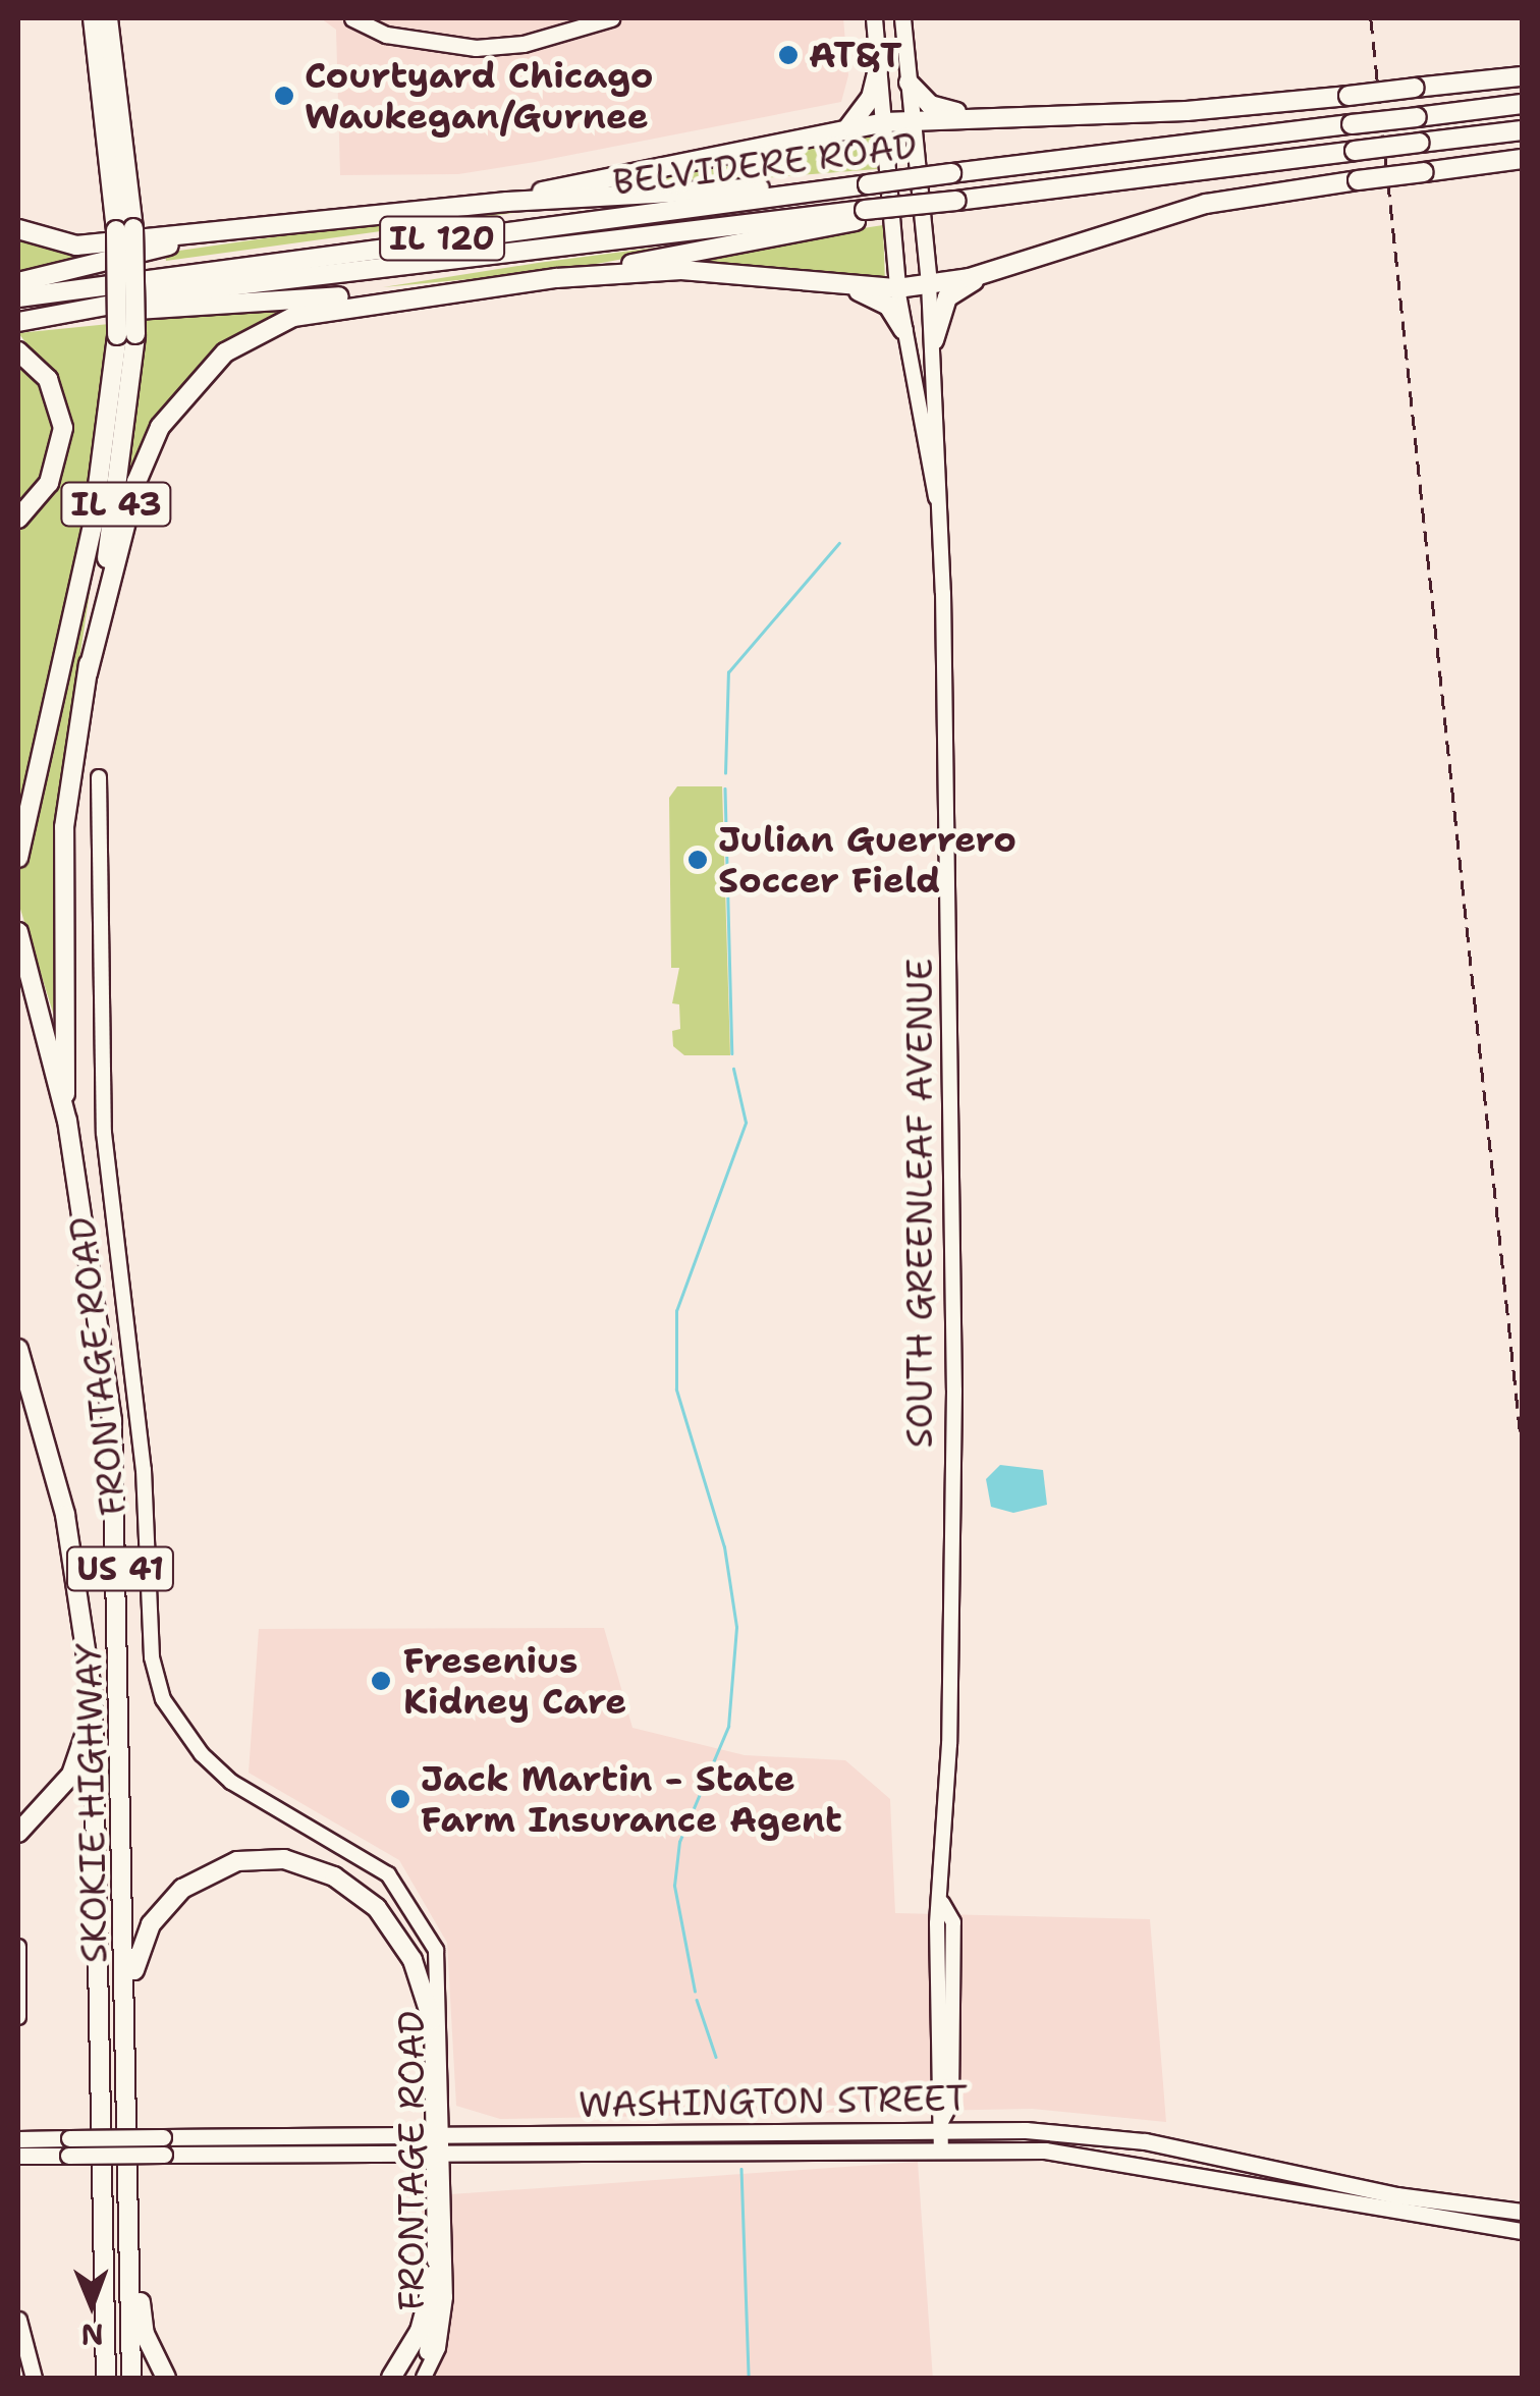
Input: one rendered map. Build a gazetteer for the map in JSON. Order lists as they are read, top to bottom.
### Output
{
  "streets": {
    "main road": [
      "BELVIDERE ROAD",
      "IL 120",
      "IL 43",
      "US 41",
      "SKOKIE HIGHWAY",
      "WASHINGTON STREET"
    ],
    "street": ["SOUTH GREENLEAF AVENUE", "FRONTAGE ROAD"]
  },
  "crossings": [
    ["IL 43", "SKOKIE HIGHWAY"],
    ["SOUTH GREENLEAF AVENUE", "WASHINGTON STREET"],
    ["FRONTAGE ROAD", "WASHINGTON STREET"]
  ],
  "places": [
    "AT&T",
    "Courtyard Chicago Waukegan/Gurnee",
    "Julian Guerrero Soccer Field",
    "Fresenius Kidney Care",
    "Jack Martin - State Farm Insurance Agent"
  ],
  "north": "bottom"
}
